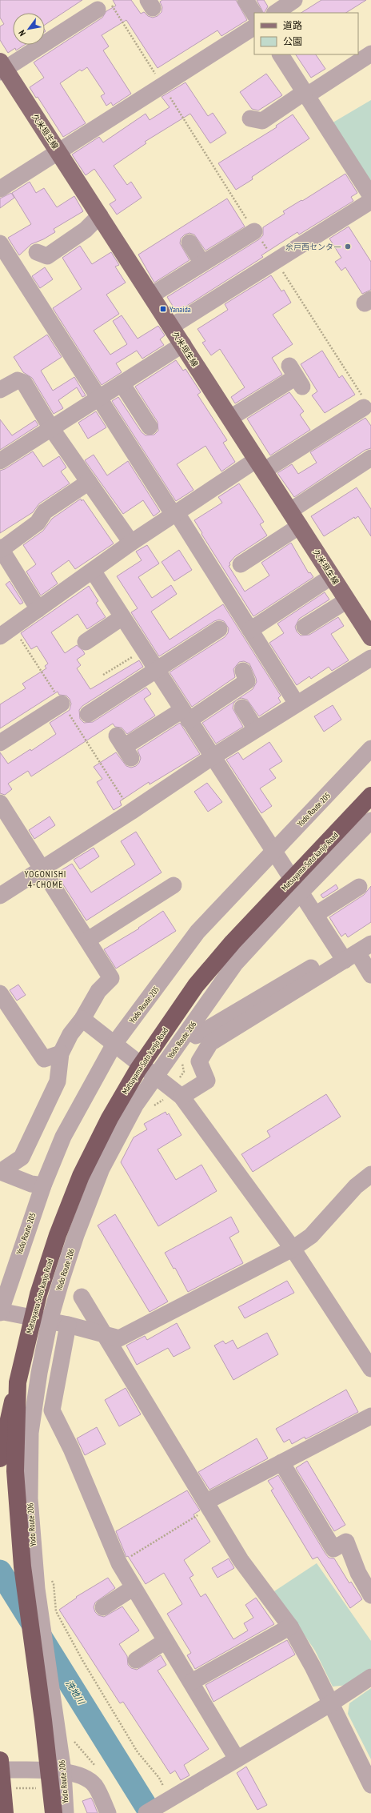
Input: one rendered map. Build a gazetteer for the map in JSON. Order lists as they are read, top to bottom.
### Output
{
  "streets": {
    "highway": ["Matsuyama Soto kanjo Road"],
    "main road": ["久米垣生線"],
    "street": ["Yodo Route 205", "Yodo Route 206"]
  },
  "districts": ["YOGONISHI 4-CHOME"],
  "water": ["洗地川"],
  "places": {
    "other": ["余戸西センター"],
    "transit": ["Yanaida"]
  },
  "legend": ["道路", "公園"],
  "north": "bottom left"
}
